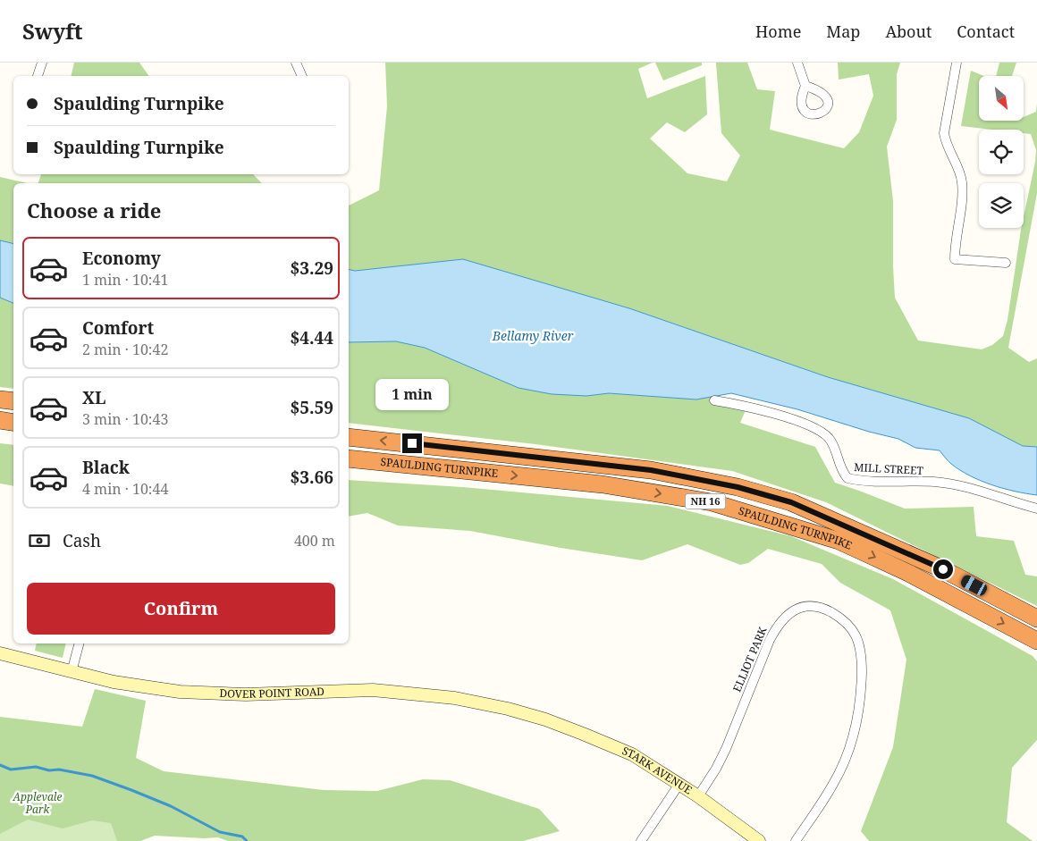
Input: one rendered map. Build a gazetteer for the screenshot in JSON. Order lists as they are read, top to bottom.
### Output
{
  "streets": {
    "highway": ["SPAULDING TURNPIKE", "NH 16"],
    "main road": ["DOVER POINT ROAD", "STARK AVENUE"],
    "street": ["MILL STREET", "ELLIOT PARK"]
  },
  "crossings": [
    ["ELLIOT PARK", "STARK AVENUE"],
    ["DOVER POINT ROAD", "STARK AVENUE"]
  ],
  "water": ["Bellamy River"],
  "parks": ["Applevale Park"],
  "north": "bottom right",
  "page": {
    "header": "Swyft",
    "nav": [
      "Home",
      "Map",
      "About",
      "Contact"
    ],
    "banner": ["Spaulding Turnpike", "Spaulding Turnpike"],
    "heading": "Choose a ride",
    "list": [
      {
        "name": "Economy",
        "note": "1 min · 10:41",
        "value": "$3.29"
      },
      {
        "name": "Comfort",
        "note": "2 min · 10:42",
        "value": "$4.44"
      },
      {
        "name": "XL",
        "note": "3 min · 10:43",
        "value": "$5.59"
      },
      {
        "name": "Black",
        "note": "4 min · 10:44",
        "value": "$3.66"
      }
    ],
    "bubble": "1 min",
    "pay": ["Cash", "400 m"],
    "buttons": "Confirm"
  }
}
